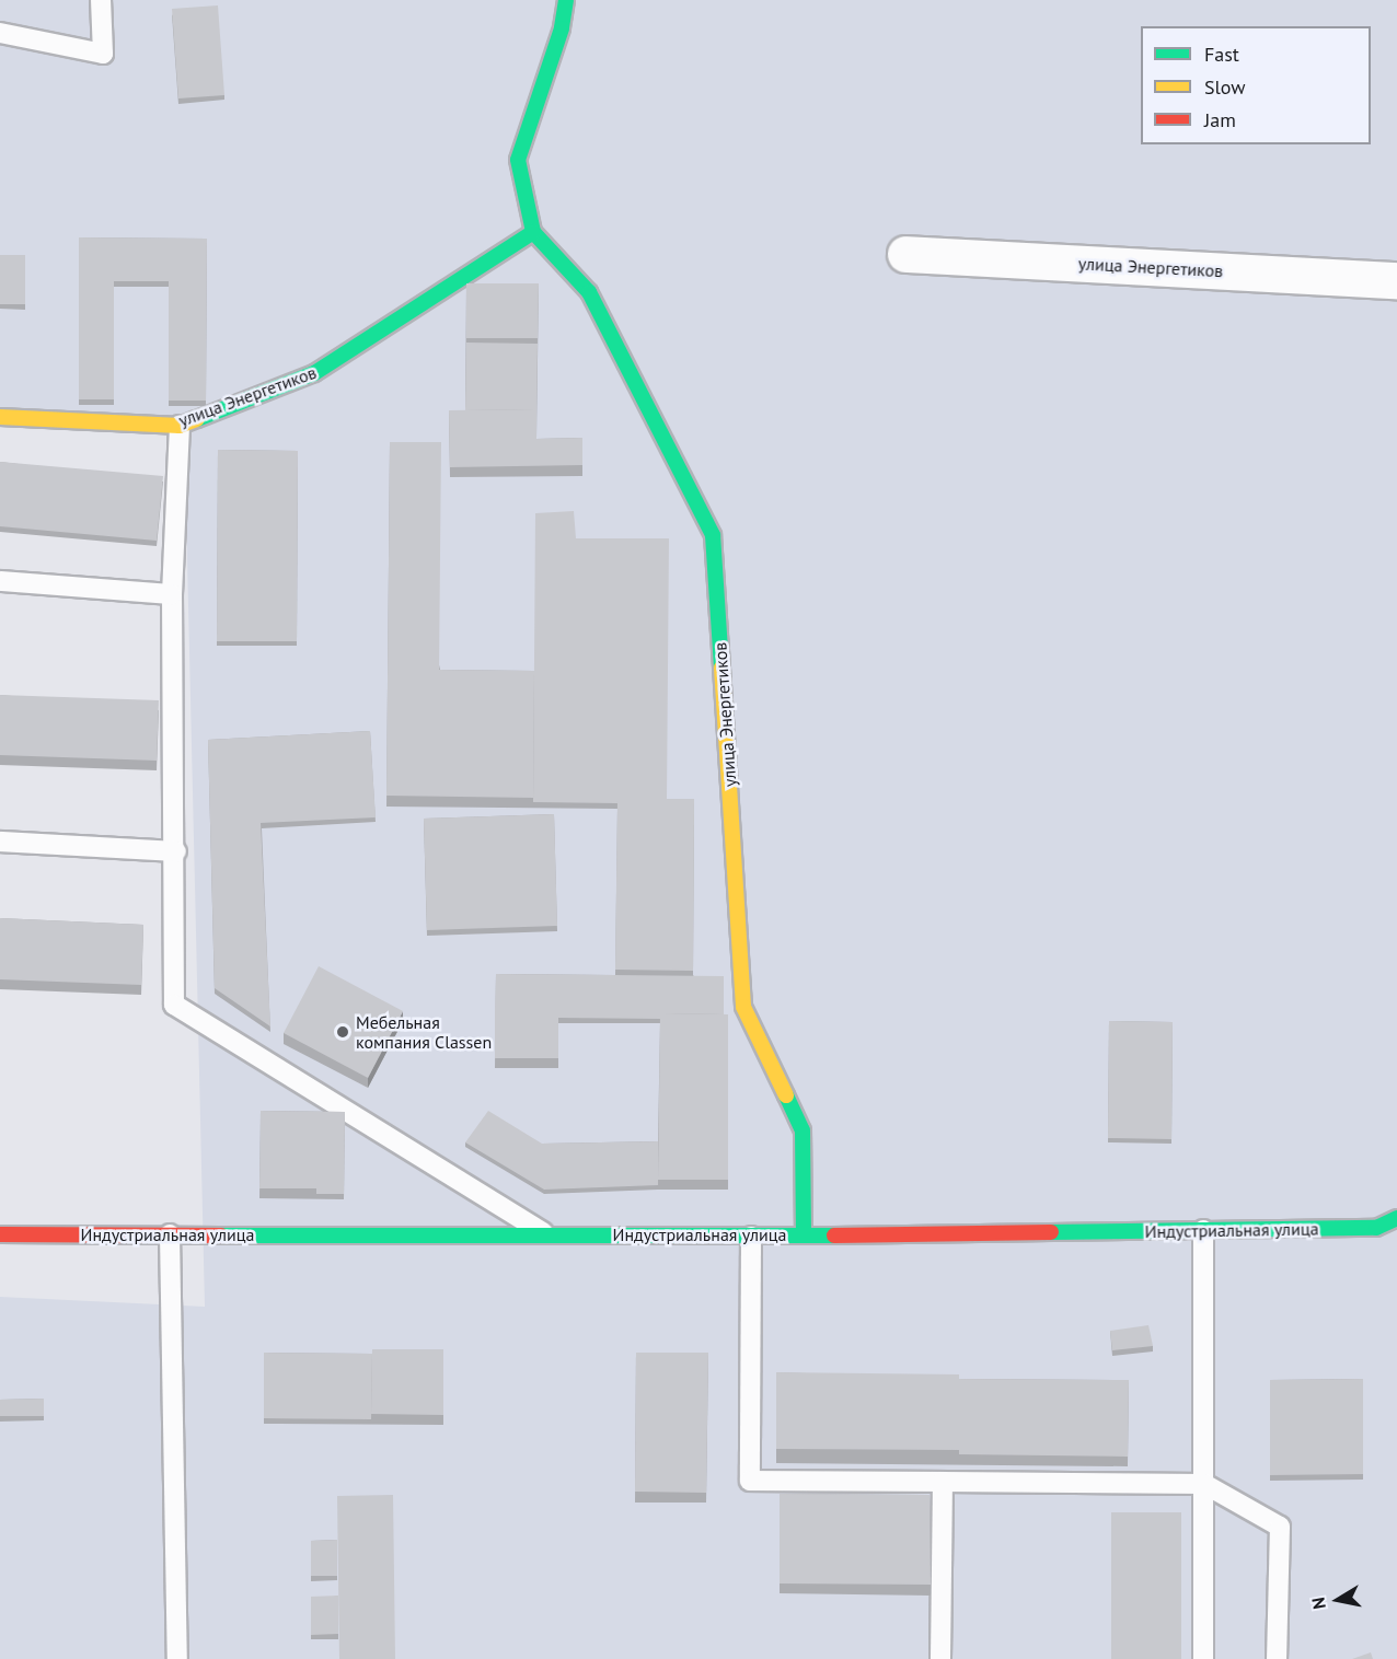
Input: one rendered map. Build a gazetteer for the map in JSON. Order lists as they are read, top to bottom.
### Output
{
  "streets": {
    "street": ["улица Энергетиков", "Индустриальная улица"]
  },
  "crossings": [
    ["улица Энергетиков", "Индустриальная улица"]
  ],
  "places": ["Мебельная компания Сlassen"],
  "legend": ["Fast", "Slow", "Jam"],
  "north": "left"
}
